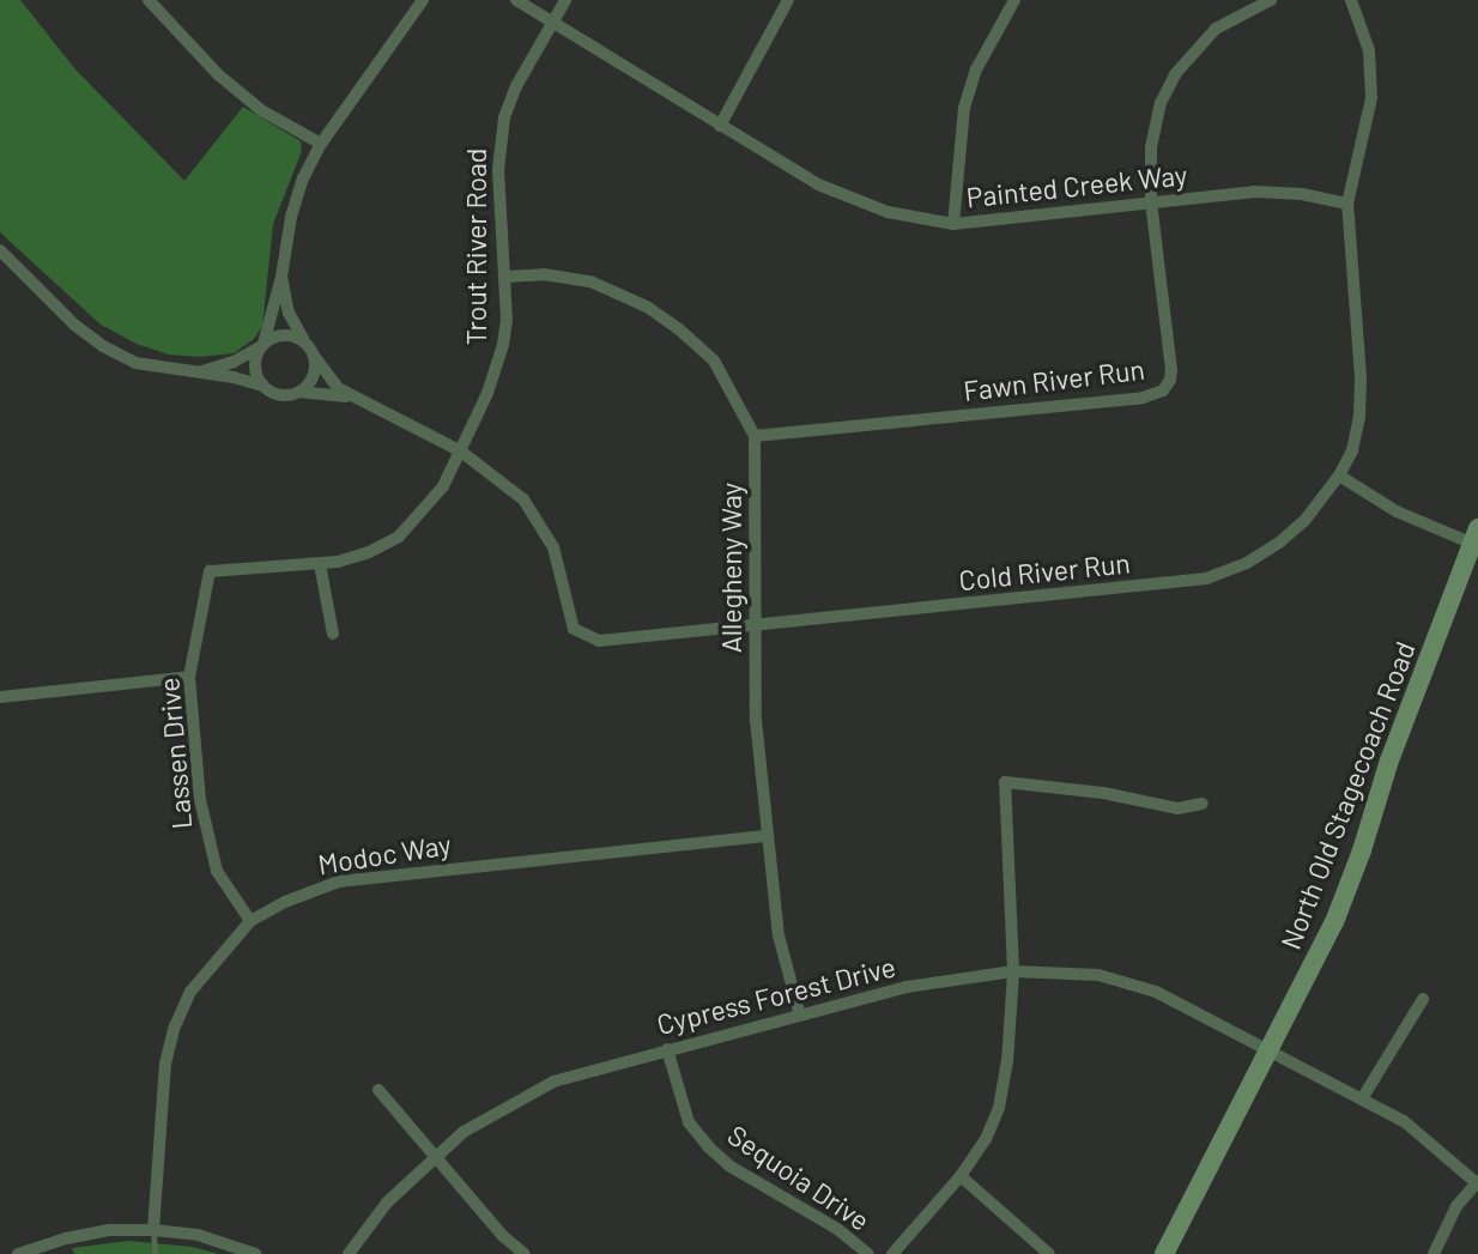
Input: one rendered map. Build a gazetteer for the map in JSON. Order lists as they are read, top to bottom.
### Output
{
  "streets": {
    "street": [
      "Painted Creek Way",
      "Trout River Road",
      "Fawn River Run",
      "Allegheny Way",
      "Cold River Run",
      "Lassen Drive",
      "North Old Stagecoach Road",
      "Modoc Way",
      "Cypress Forest Drive",
      "Sequoia Drive"
    ]
  },
  "crossings": [
    ["Painted Creek Way", "Trout River Road"],
    ["Painted Creek Way", "Fawn River Run"],
    ["Painted Creek Way", "Cold River Run"],
    ["Trout River Road", "Allegheny Way"],
    ["Trout River Road", "Cold River Run"],
    ["Trout River Road", "Lassen Drive"],
    ["Fawn River Run", "Allegheny Way"],
    ["Allegheny Way", "Cold River Run"],
    ["Allegheny Way", "Modoc Way"],
    ["Allegheny Way", "Cypress Forest Drive"],
    ["Lassen Drive", "Modoc Way"],
    ["North Old Stagecoach Road", "Cypress Forest Drive"],
    ["Cypress Forest Drive", "Sequoia Drive"]
  ]
}
